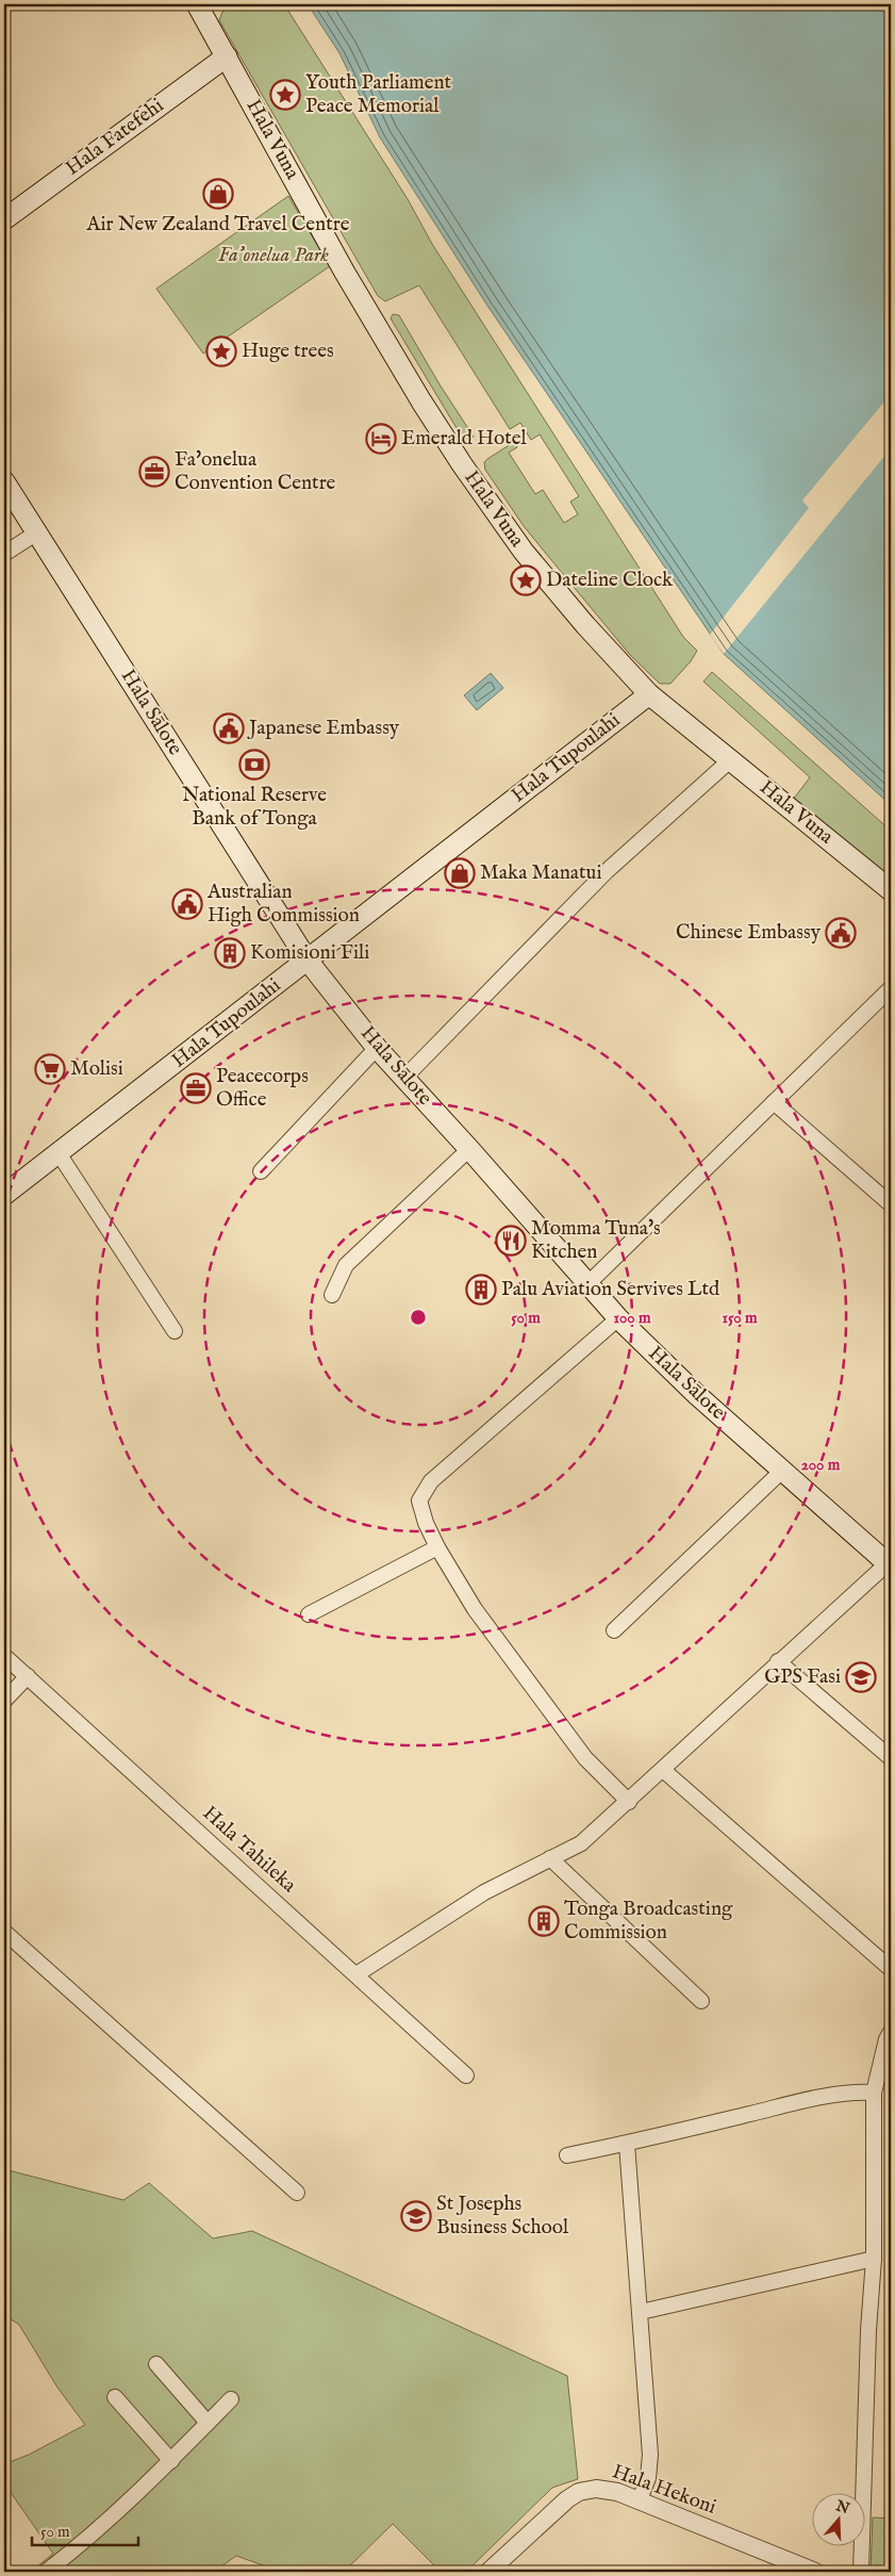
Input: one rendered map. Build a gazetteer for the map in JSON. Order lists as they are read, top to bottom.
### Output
{
  "streets": {
    "main road": [
      "Hala Fatefehi",
      "Hala Vuna",
      "Hala Sālote",
      "Hala Tupoulahi"
    ],
    "street": ["Hala Tahileka", "Hala Hekoni"]
  },
  "crossings": [
    ["Hala Fatefehi", "Hala Vuna"],
    ["Hala Vuna", "Hala Tupoulahi"],
    ["Hala Sālote", "Hala Tupoulahi"]
  ],
  "parks": ["Fa'onelua Park"],
  "places": {
    "place": ["Youth Parliament Peace Memorial", "Huge trees", "Dateline Clock"],
    "shop": ["Air New Zealand Travel Centre", "Maka Manatui"],
    "hotel": ["Emerald Hotel"],
    "office": ["Fa'onelua Convention Centre", "Peacecorps Office"],
    "public building": ["Japanese Embassy", "Australian High Commission", "Chinese Embassy"],
    "bank": ["National Reserve Bank of Tonga"],
    "building": ["Komisioni Fili", "Palu Aviation Servives Ltd", "Tonga Broadcasting Commission"],
    "supermarket": ["Molisi"],
    "restaurant": ["Momma Tuna's Kitchen"],
    "school or university": ["GPS Fasi", "St Josephs Business School"]
  },
  "scale_bar": "50 m",
  "north": "top",
  "rings": [
    "50 m",
    "100 m",
    "150 m",
    "200 m"
  ]
}
